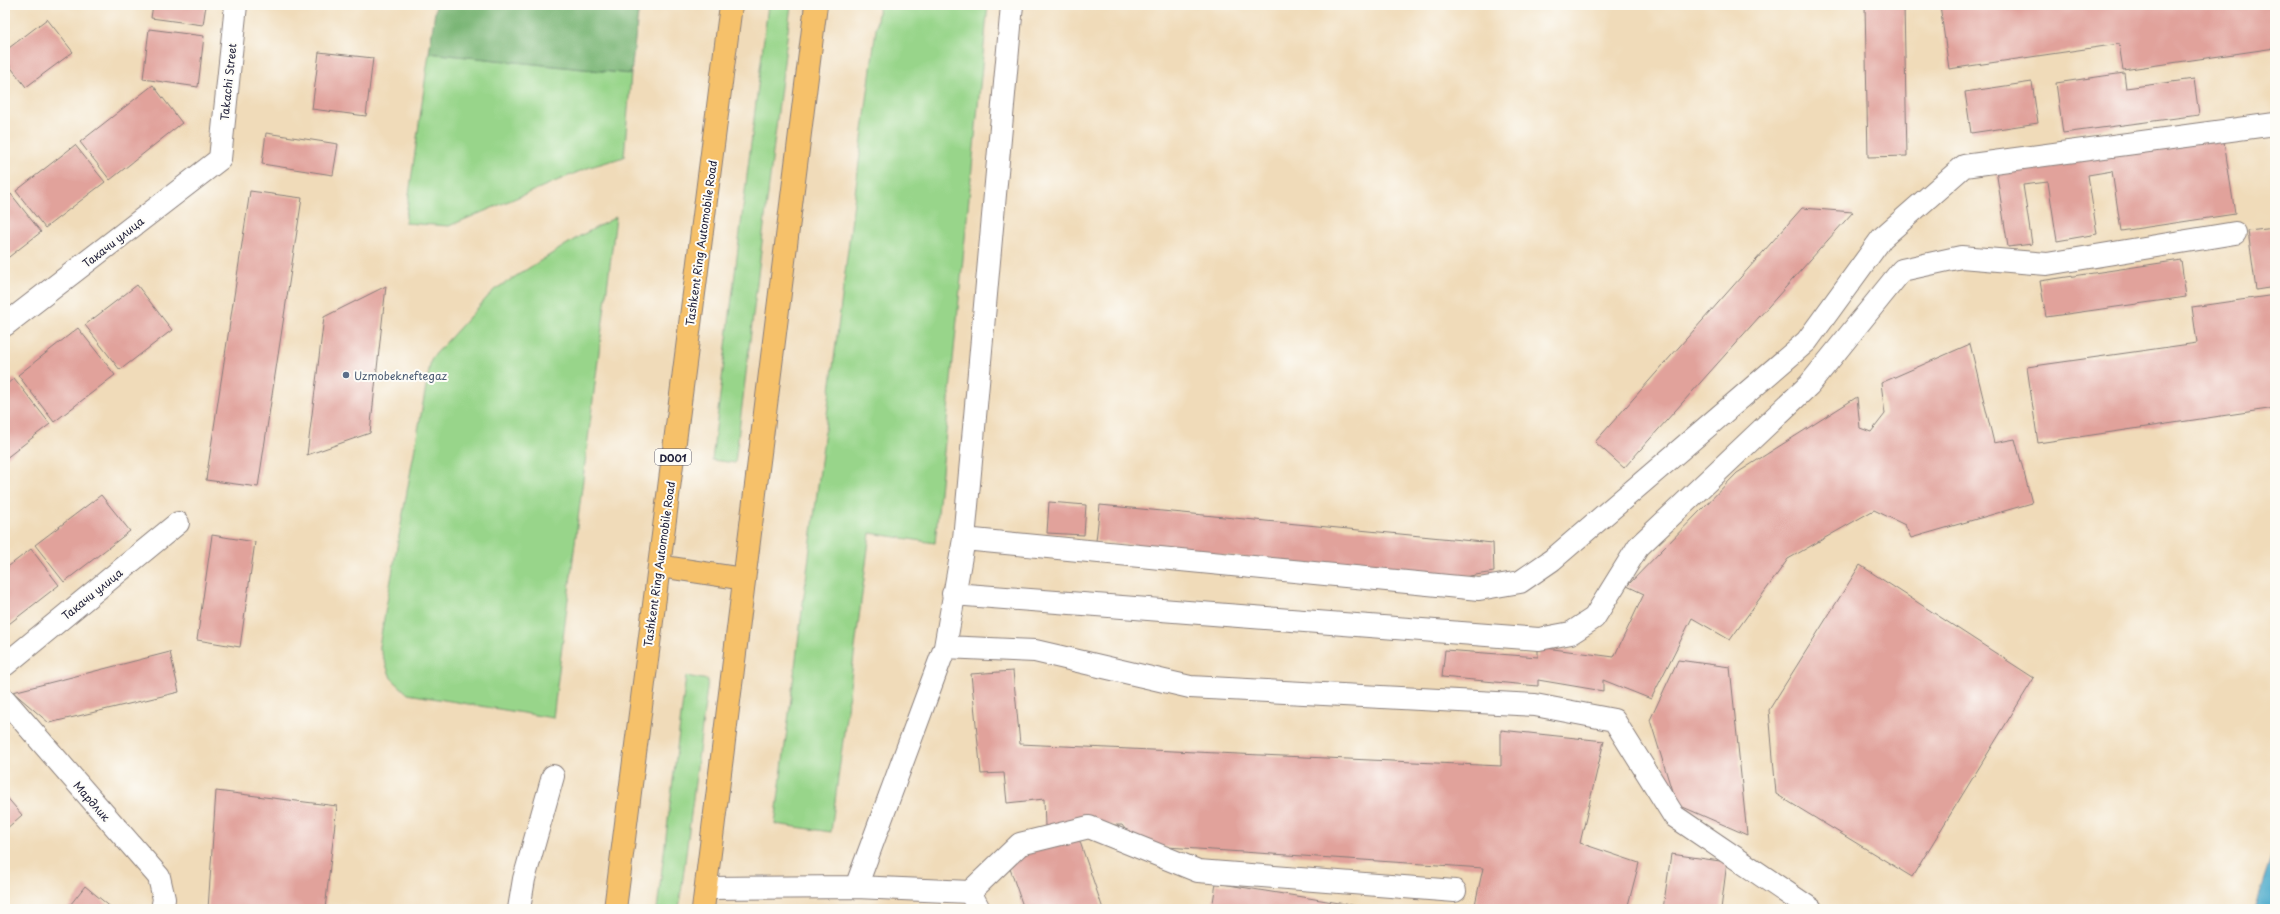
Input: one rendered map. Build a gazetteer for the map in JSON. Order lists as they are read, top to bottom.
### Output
{
  "streets": {
    "highway": ["Tashkent Ring Automobile Road", "D001"],
    "street": ["Takachi Street", "Такачи улица", "Мардлик"]
  },
  "crossings": [
    ["Takachi Street", "Такачи улица"]
  ],
  "places": ["Uzmobekneftegaz"]
}
